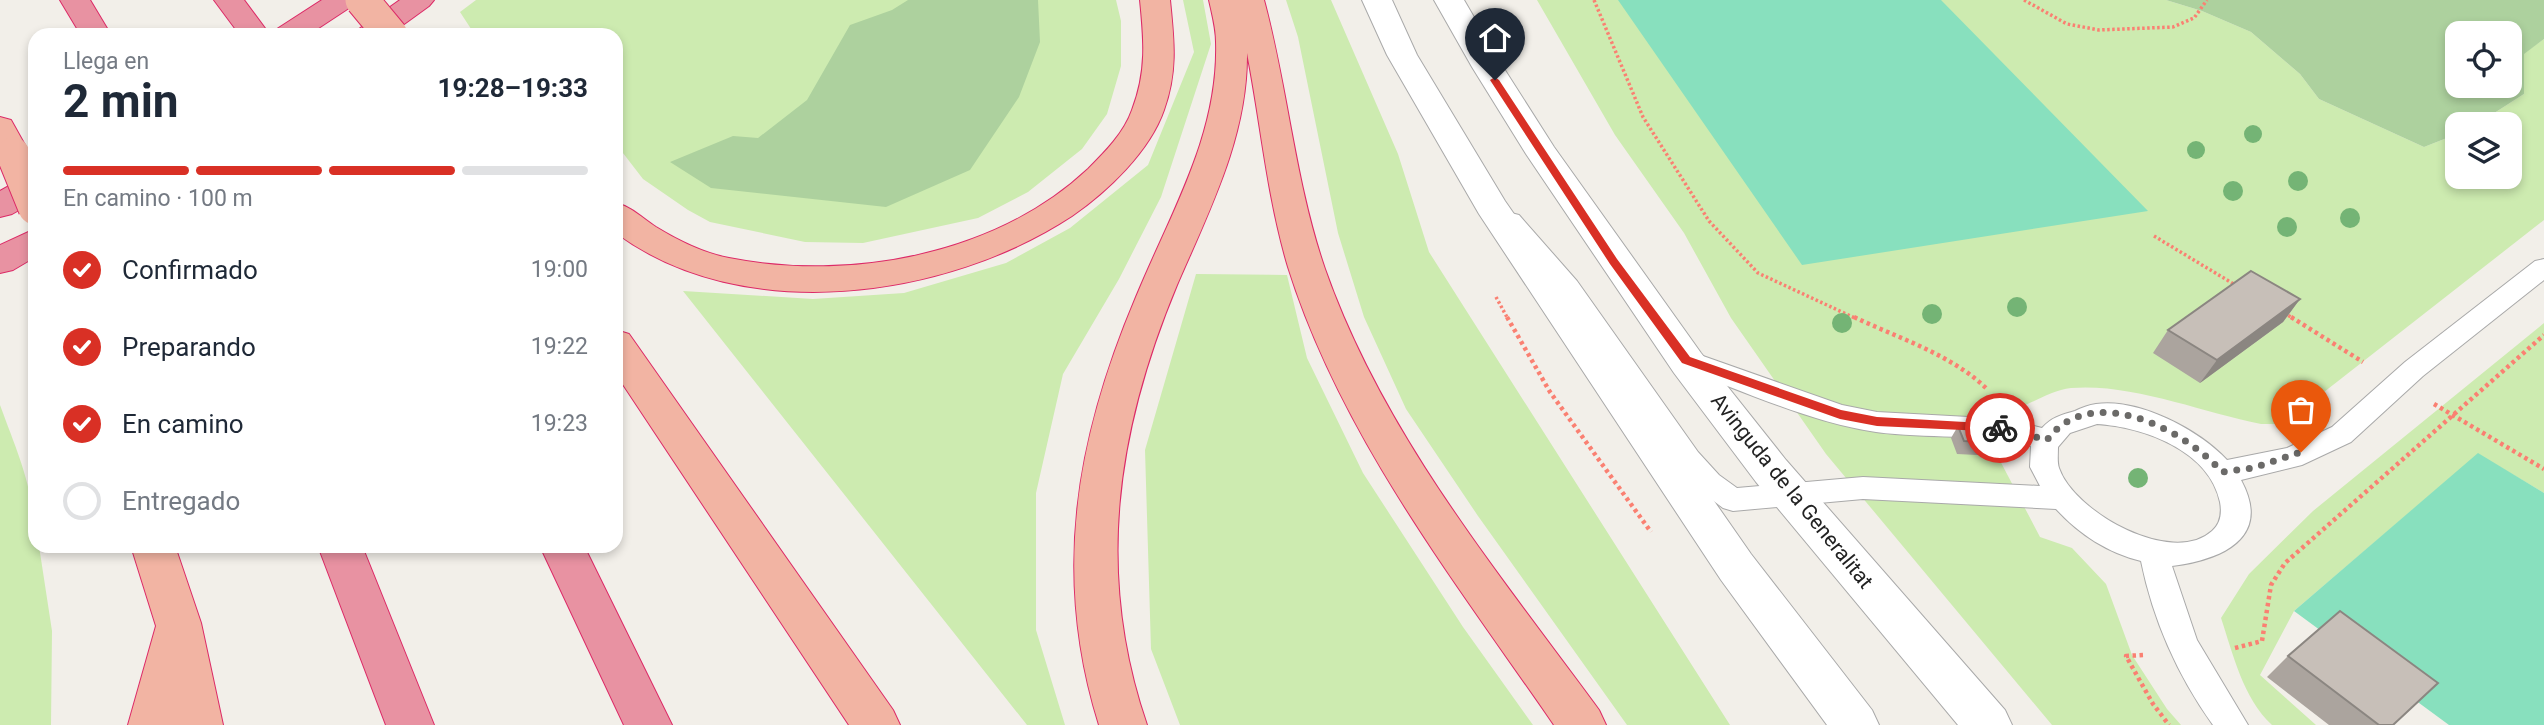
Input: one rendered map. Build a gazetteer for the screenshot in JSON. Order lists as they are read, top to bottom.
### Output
{
  "streets": {
    "street": ["Avinguda de la Generalitat"]
  },
  "page": {
    "heading": ["2 min", "Llega en", "19:28–19:33"],
    "bar": "En camino · 100 m",
    "list": [
      ["Confirmado", "19:00"],
      ["Preparando", "19:22"],
      ["En camino", "19:23"],
      "Entregado"
    ]
  }
}
